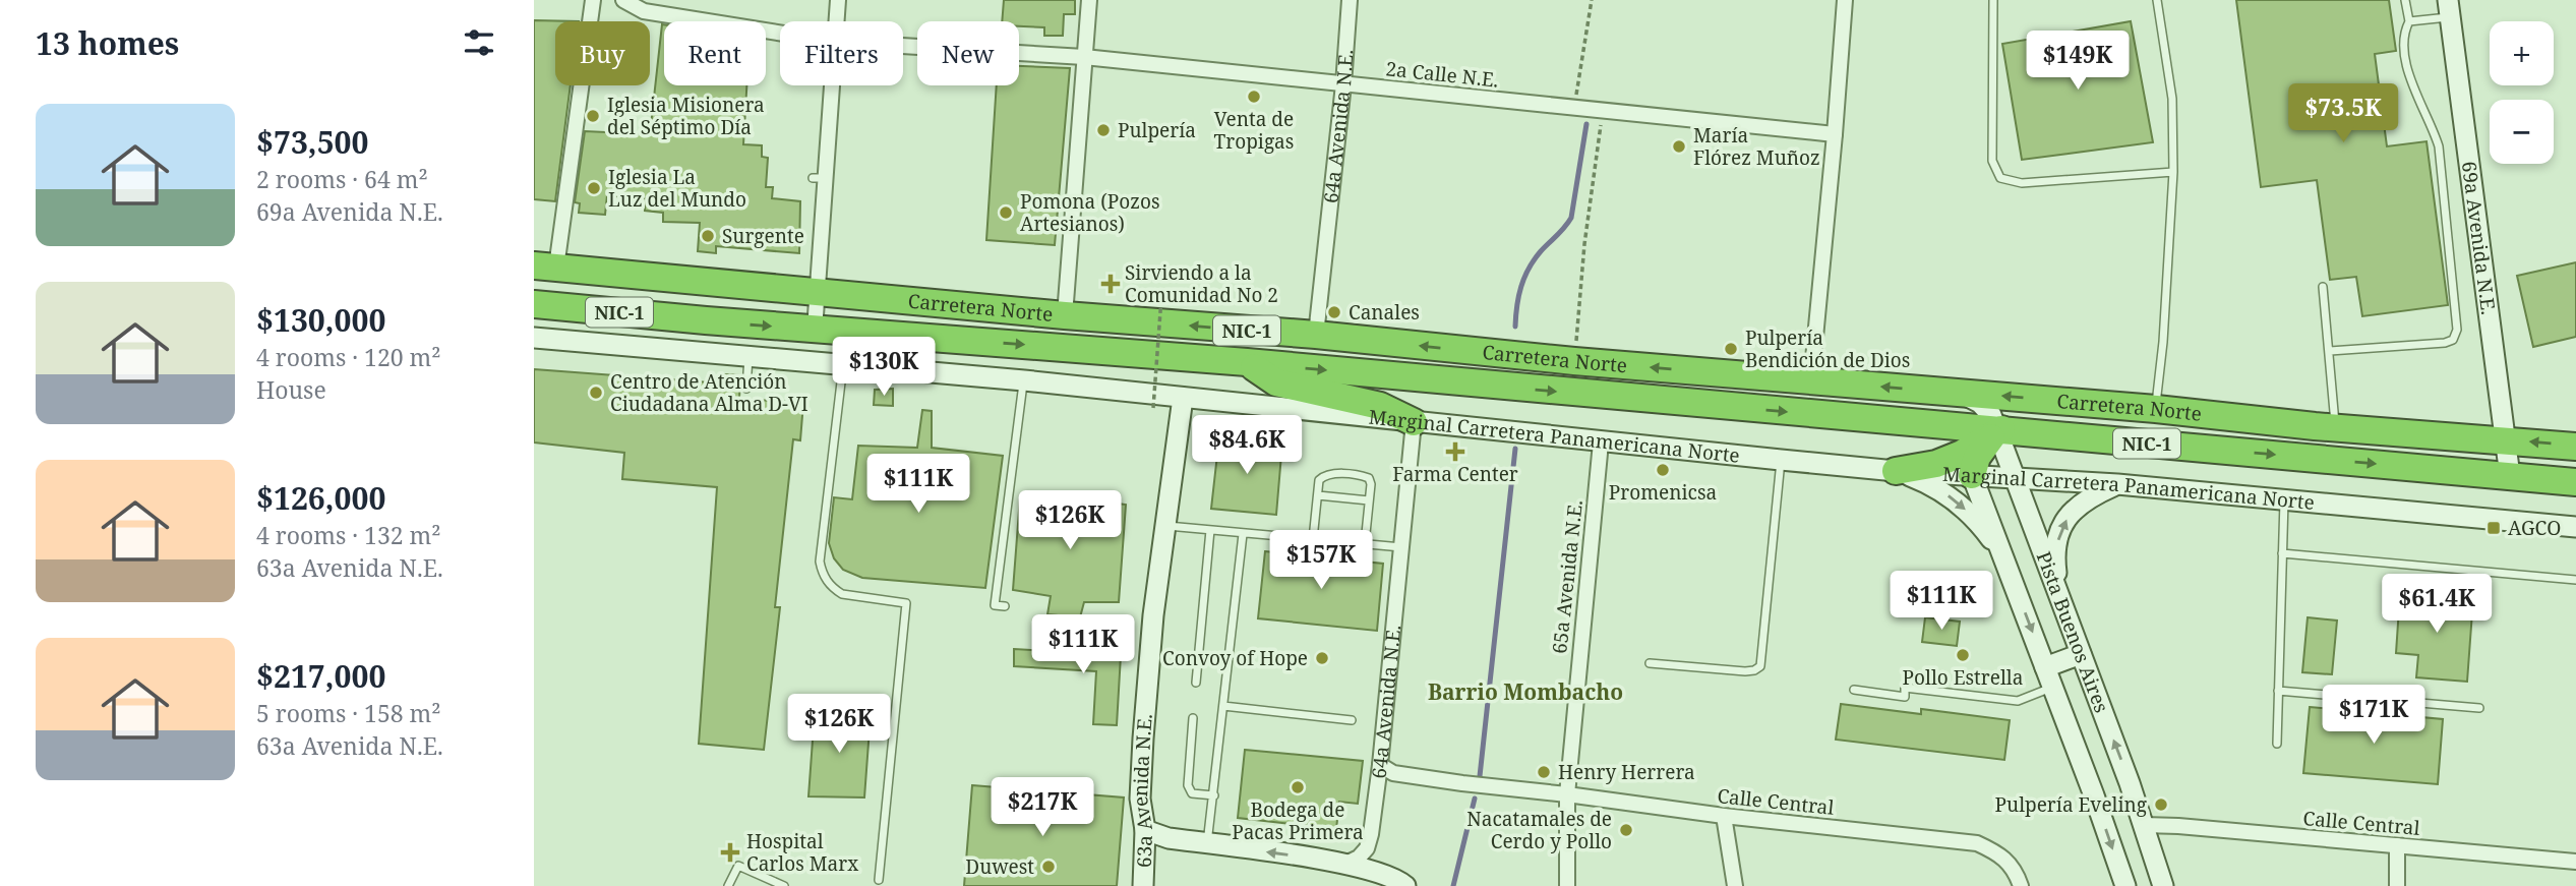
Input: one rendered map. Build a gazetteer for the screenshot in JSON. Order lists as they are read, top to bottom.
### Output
{
  "streets": {
    "highway": ["Carretera Norte", "NIC-1"],
    "street": [
      "2a Calle N.E.",
      "64a Avenida N.E.",
      "69a Avenida N.E.",
      "Marginal Carretera Panamericana Norte",
      "65a Avenida N.E.",
      "Pista Buenos Aires",
      "63a Avenida N.E.",
      "Calle Central"
    ]
  },
  "crossings": [
    ["2a Calle N.E.", "64a Avenida N.E."],
    ["64a Avenida N.E.", "Carretera Norte"],
    ["64a Avenida N.E.", "Marginal Carretera Panamericana Norte"],
    ["64a Avenida N.E.", "Calle Central"],
    ["69a Avenida N.E.", "Carretera Norte"],
    ["Carretera Norte", "Pista Buenos Aires"],
    ["Marginal Carretera Panamericana Norte", "65a Avenida N.E."],
    ["Marginal Carretera Panamericana Norte", "Pista Buenos Aires"],
    ["Marginal Carretera Panamericana Norte", "63a Avenida N.E."],
    ["65a Avenida N.E.", "Calle Central"],
    ["Pista Buenos Aires", "Calle Central"]
  ],
  "districts": ["Barrio Mombacho"],
  "places": {
    "other": [
      "Venta de Tropigas",
      "Iglesia Misionera del Séptimo Día",
      "Pulpería",
      "María Flórez Muñoz",
      "Iglesia La Luz del Mundo",
      "Pomona (Pozos Artesianos)",
      "Surgente",
      "Canales",
      "Pulpería Bendición de Dios",
      "Centro de Atención Ciudadana Alma D-VI",
      "Promenicsa",
      "Pollo Estrella",
      "Convoy of Hope",
      "Henry Herrera",
      "Bodega de Pacas Primera",
      "Pulpería Eveling",
      "Nacatamales de Cerdo y Pollo",
      "Duwest"
    ],
    "health": ["Sirviendo a la Comunidad No 2", "Farma Center", "Hospital Carlos Marx"],
    "transit": ["AGCO"]
  },
  "page": {
    "heading": "13 homes",
    "map_buttons": ["+", "−"],
    "chip": [
      "Buy",
      "Rent",
      "Filters",
      "New"
    ],
    "price": [
      "$149K",
      "$73.5K",
      "$130K",
      "$84.6K",
      "$111K",
      "$126K",
      "$157K",
      "$111K",
      "$61.4K",
      "$111K",
      "$171K",
      "$126K",
      "$217K"
    ],
    "list": [
      {
        "name": "$73,500",
        "note": "2 rooms · 64 m² · 69a Avenida N.E."
      },
      {
        "name": "$130,000",
        "note": "4 rooms · 120 m² · House"
      },
      {
        "name": "$126,000",
        "note": "4 rooms · 132 m² · 63a Avenida N.E."
      },
      {
        "name": "$217,000",
        "note": "5 rooms · 158 m² · 63a Avenida N.E."
      }
    ]
  }
}
